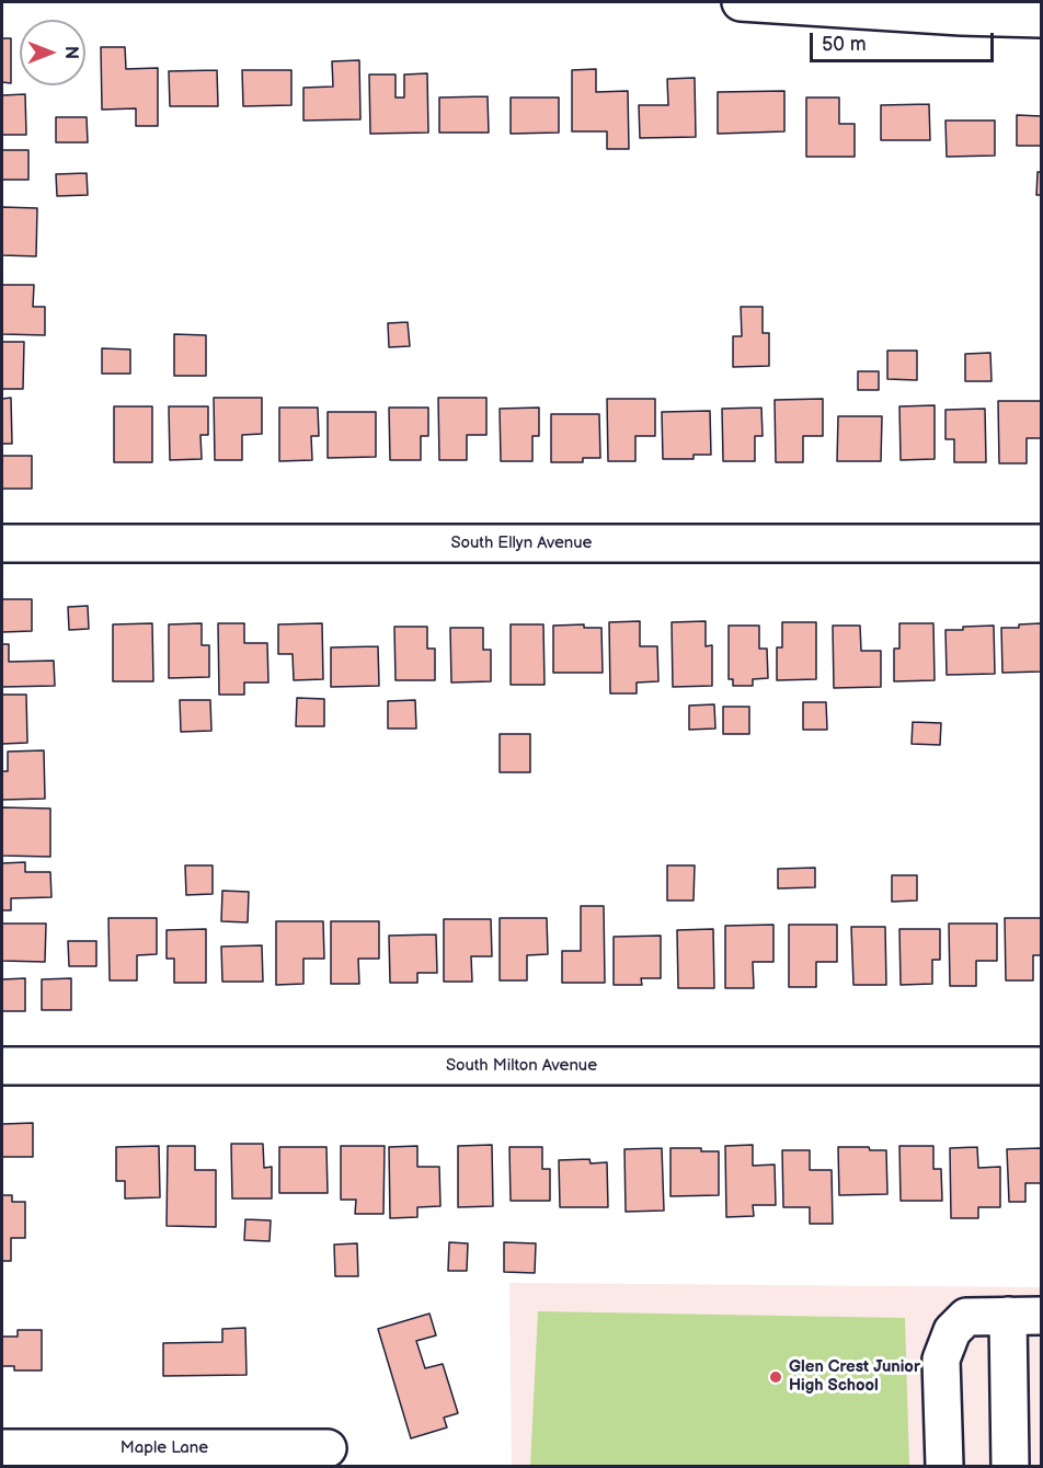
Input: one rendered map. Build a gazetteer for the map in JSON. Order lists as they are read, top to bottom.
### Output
{
  "streets": {
    "street": ["South Ellyn Avenue", "South Milton Avenue", "Maple Lane"]
  },
  "places": ["Glen Crest Junior High School"],
  "scale_bar": "50 m",
  "north": "right"
}
